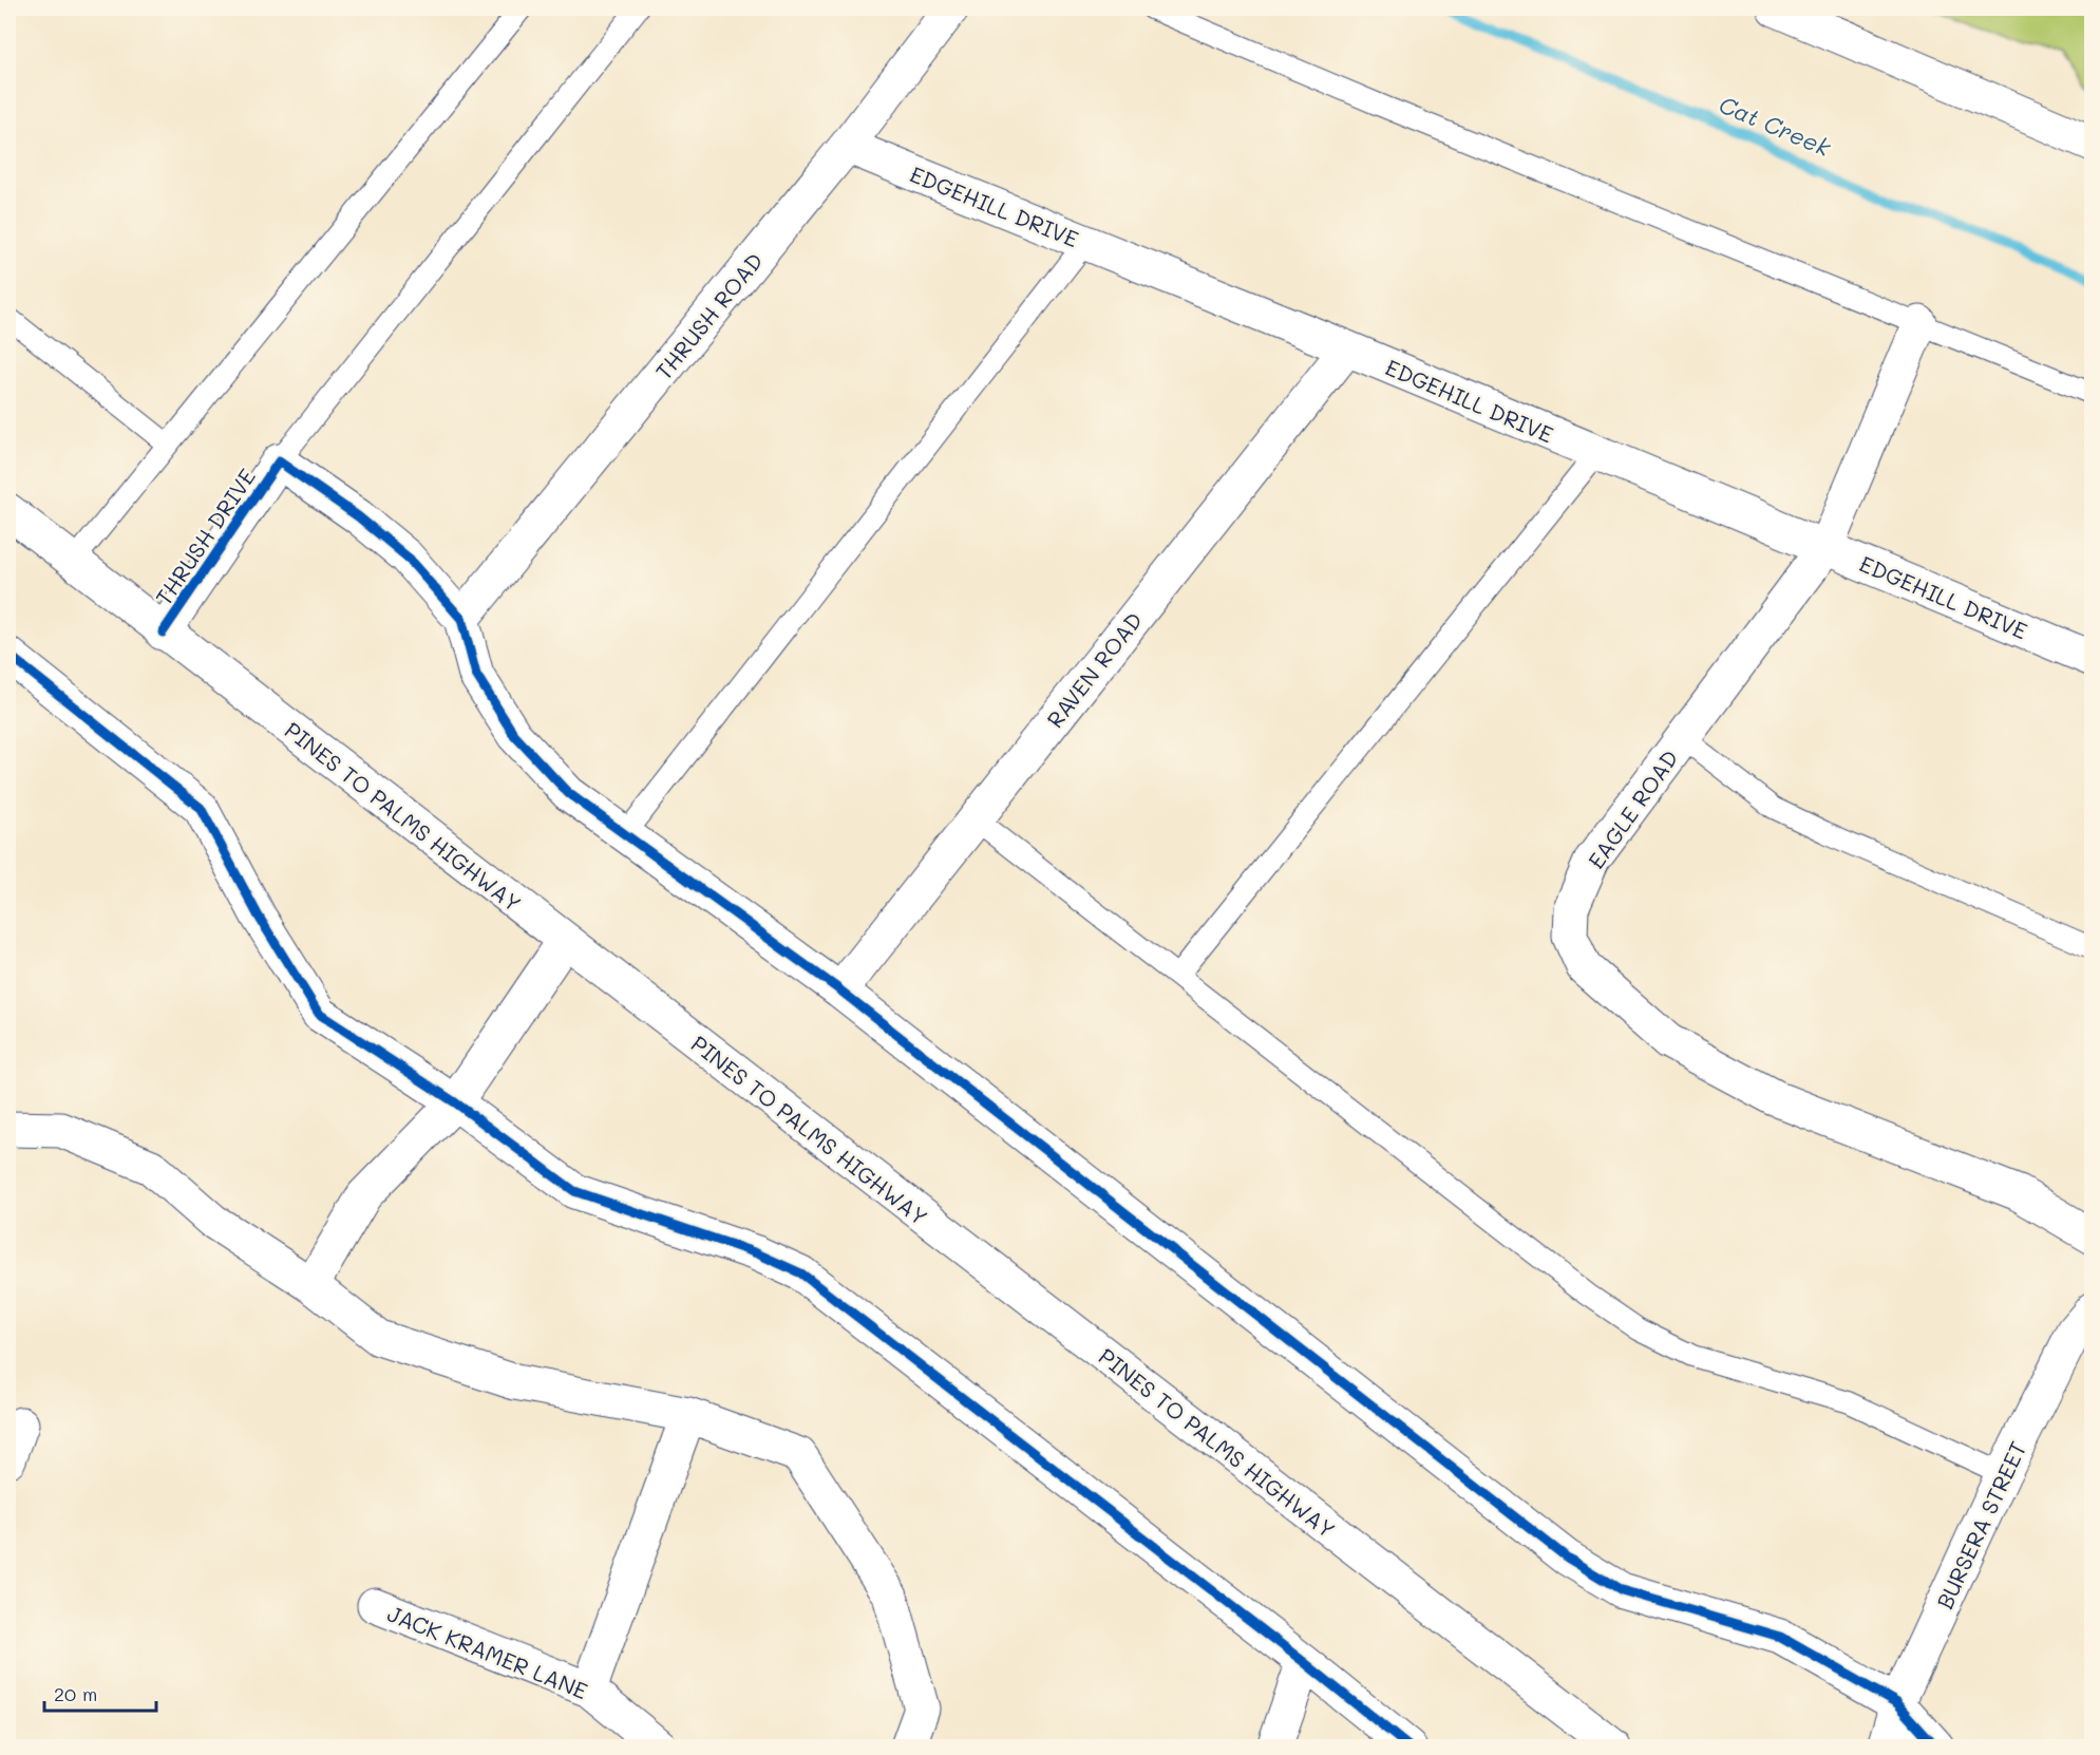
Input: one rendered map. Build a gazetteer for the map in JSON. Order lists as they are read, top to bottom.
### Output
{
  "streets": {
    "street": [
      "EDGEHILL DRIVE",
      "THRUSH ROAD",
      "THRUSH DRIVE",
      "RAVEN ROAD",
      "EAGLE ROAD",
      "PINES TO PALMS HIGHWAY",
      "BURSERA STREET",
      "JACK KRAMER LANE"
    ]
  },
  "crossings": [
    ["EDGEHILL DRIVE", "THRUSH ROAD"],
    ["EDGEHILL DRIVE", "RAVEN ROAD"],
    ["EDGEHILL DRIVE", "EAGLE ROAD"],
    ["THRUSH DRIVE", "PINES TO PALMS HIGHWAY"]
  ],
  "water": ["Cat Creek"],
  "scale_bar": "20 m"
}
